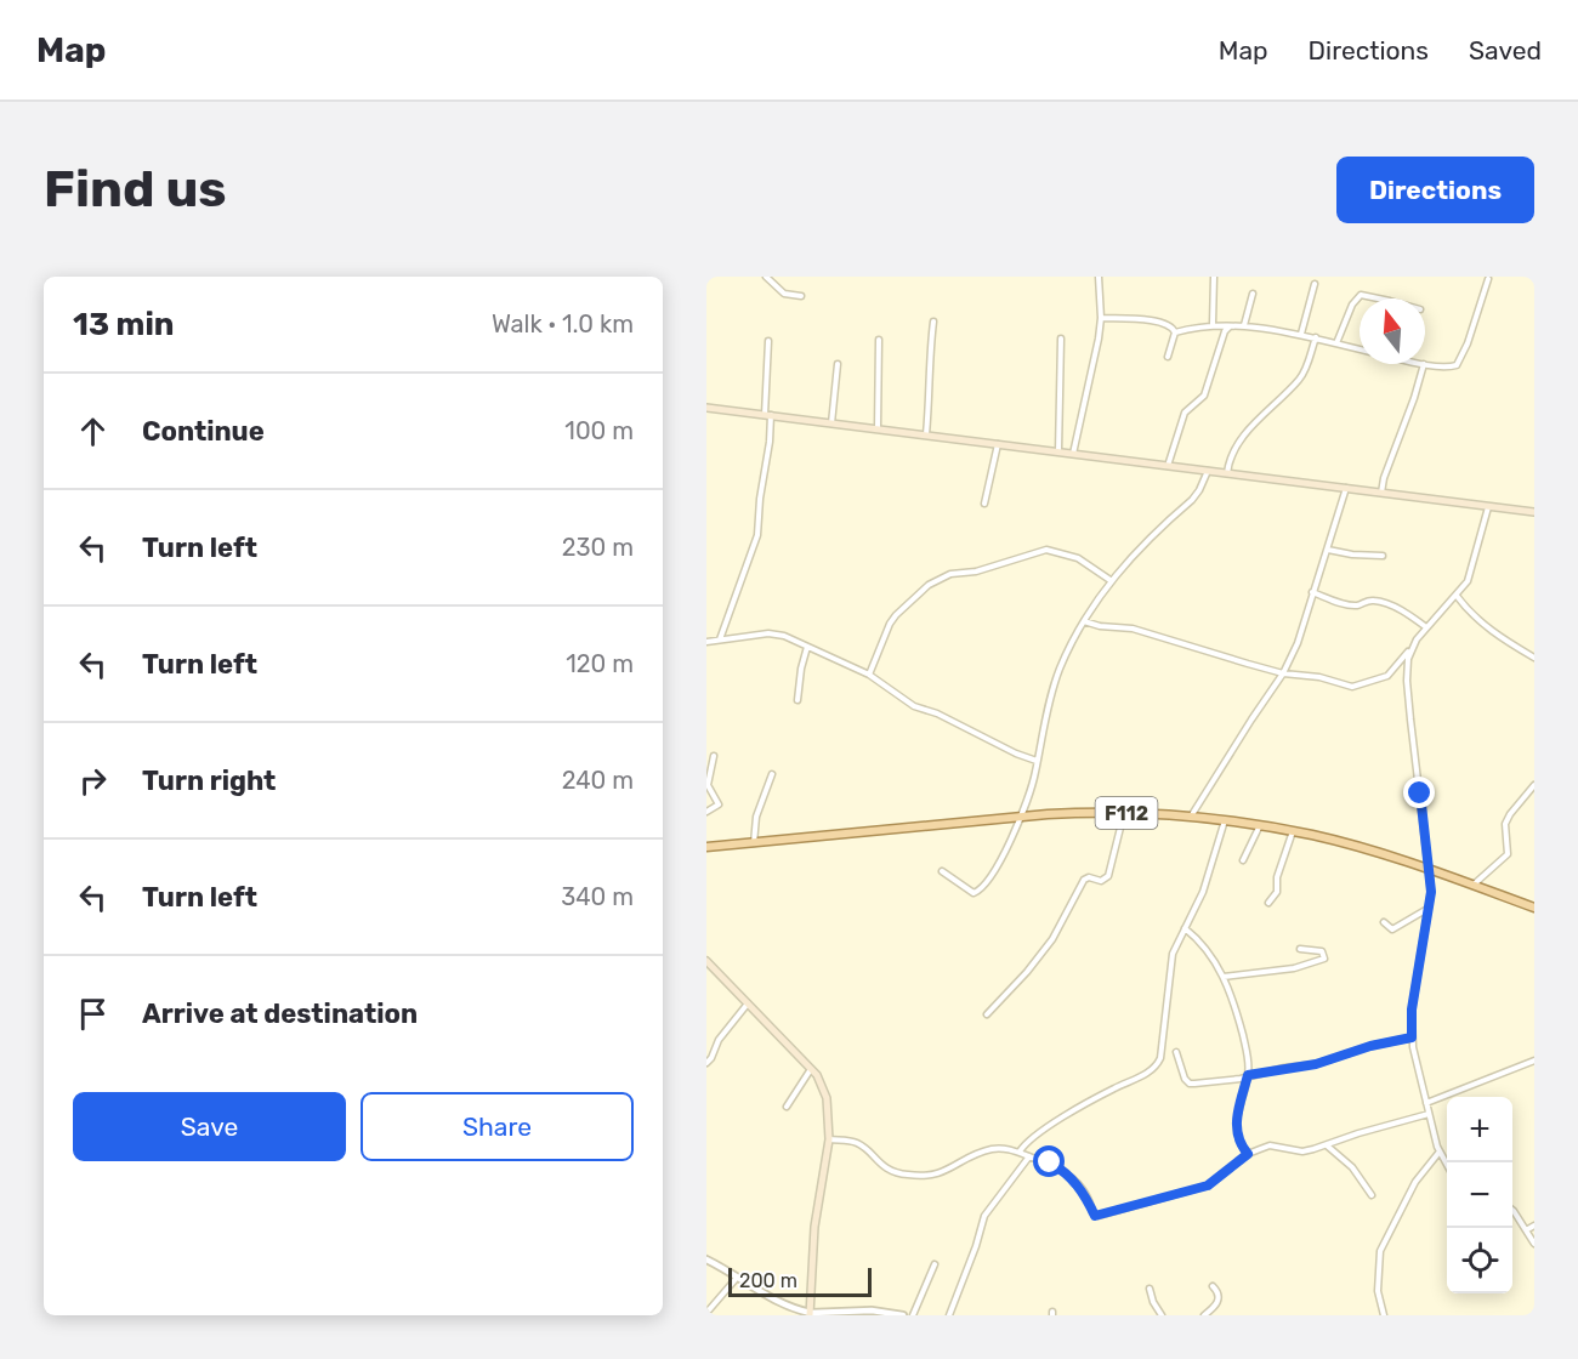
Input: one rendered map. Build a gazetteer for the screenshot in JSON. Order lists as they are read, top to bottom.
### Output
{
  "streets": {
    "main road": ["F112"]
  },
  "scale_bar": "200 m",
  "north": "top",
  "page": {
    "header": "Map",
    "nav": ["Map", "Directions", "Saved"],
    "buttons": [
      "Directions",
      ["Save", "Share"]
    ],
    "title": "Find us",
    "heading": ["13 min", "Walk · 1.0 km"],
    "list": [
      ["Continue", "100 m"],
      ["Turn left", "230 m"],
      ["Turn left", "120 m"],
      ["Turn right", "240 m"],
      ["Turn left", "340 m"],
      "Arrive at destination"
    ],
    "map_buttons": ["+", "−"],
    "scale": "200 m"
  }
}
